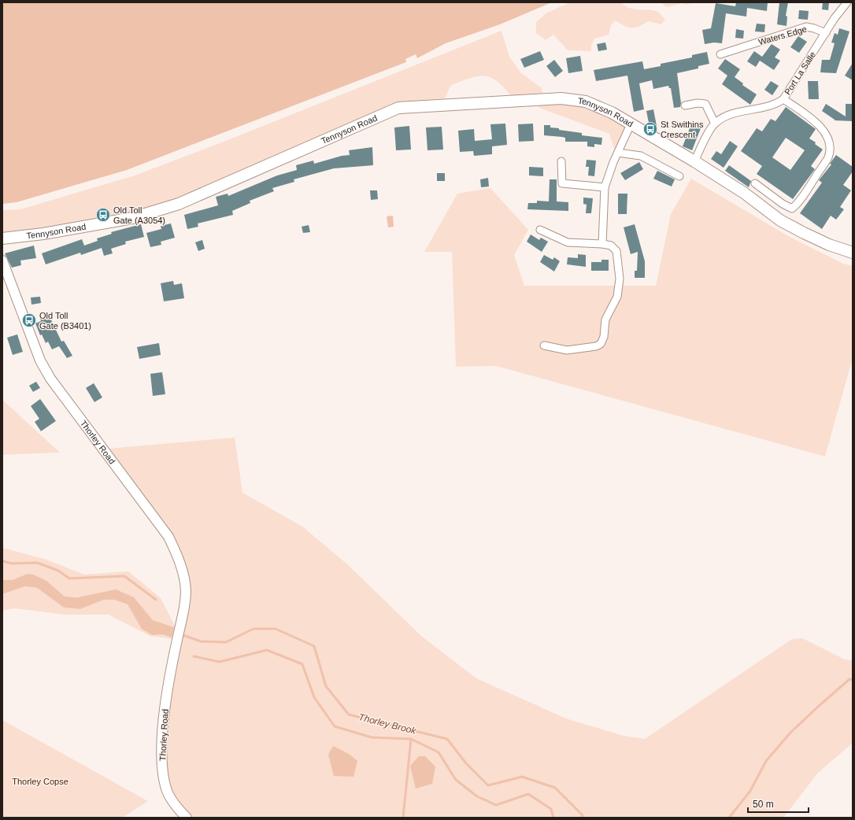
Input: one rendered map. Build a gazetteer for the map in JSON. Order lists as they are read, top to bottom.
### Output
{
  "streets": {
    "main road": ["Tennyson Road", "Thorley Road"],
    "street": ["Waters Edge", "Port La Salle"]
  },
  "crossings": [
    ["Waters Edge", "Port La Salle"],
    ["Port La Salle", "Tennyson Road"]
  ],
  "water": ["Thorley Brook"],
  "parks": ["Thorley Copse"],
  "places": {
    "bus stop": ["St Swithins Crescent", "Old Toll Gate (A3054)", "Old Toll Gate (B3401)"]
  },
  "scale_bar": "50 m"
}
